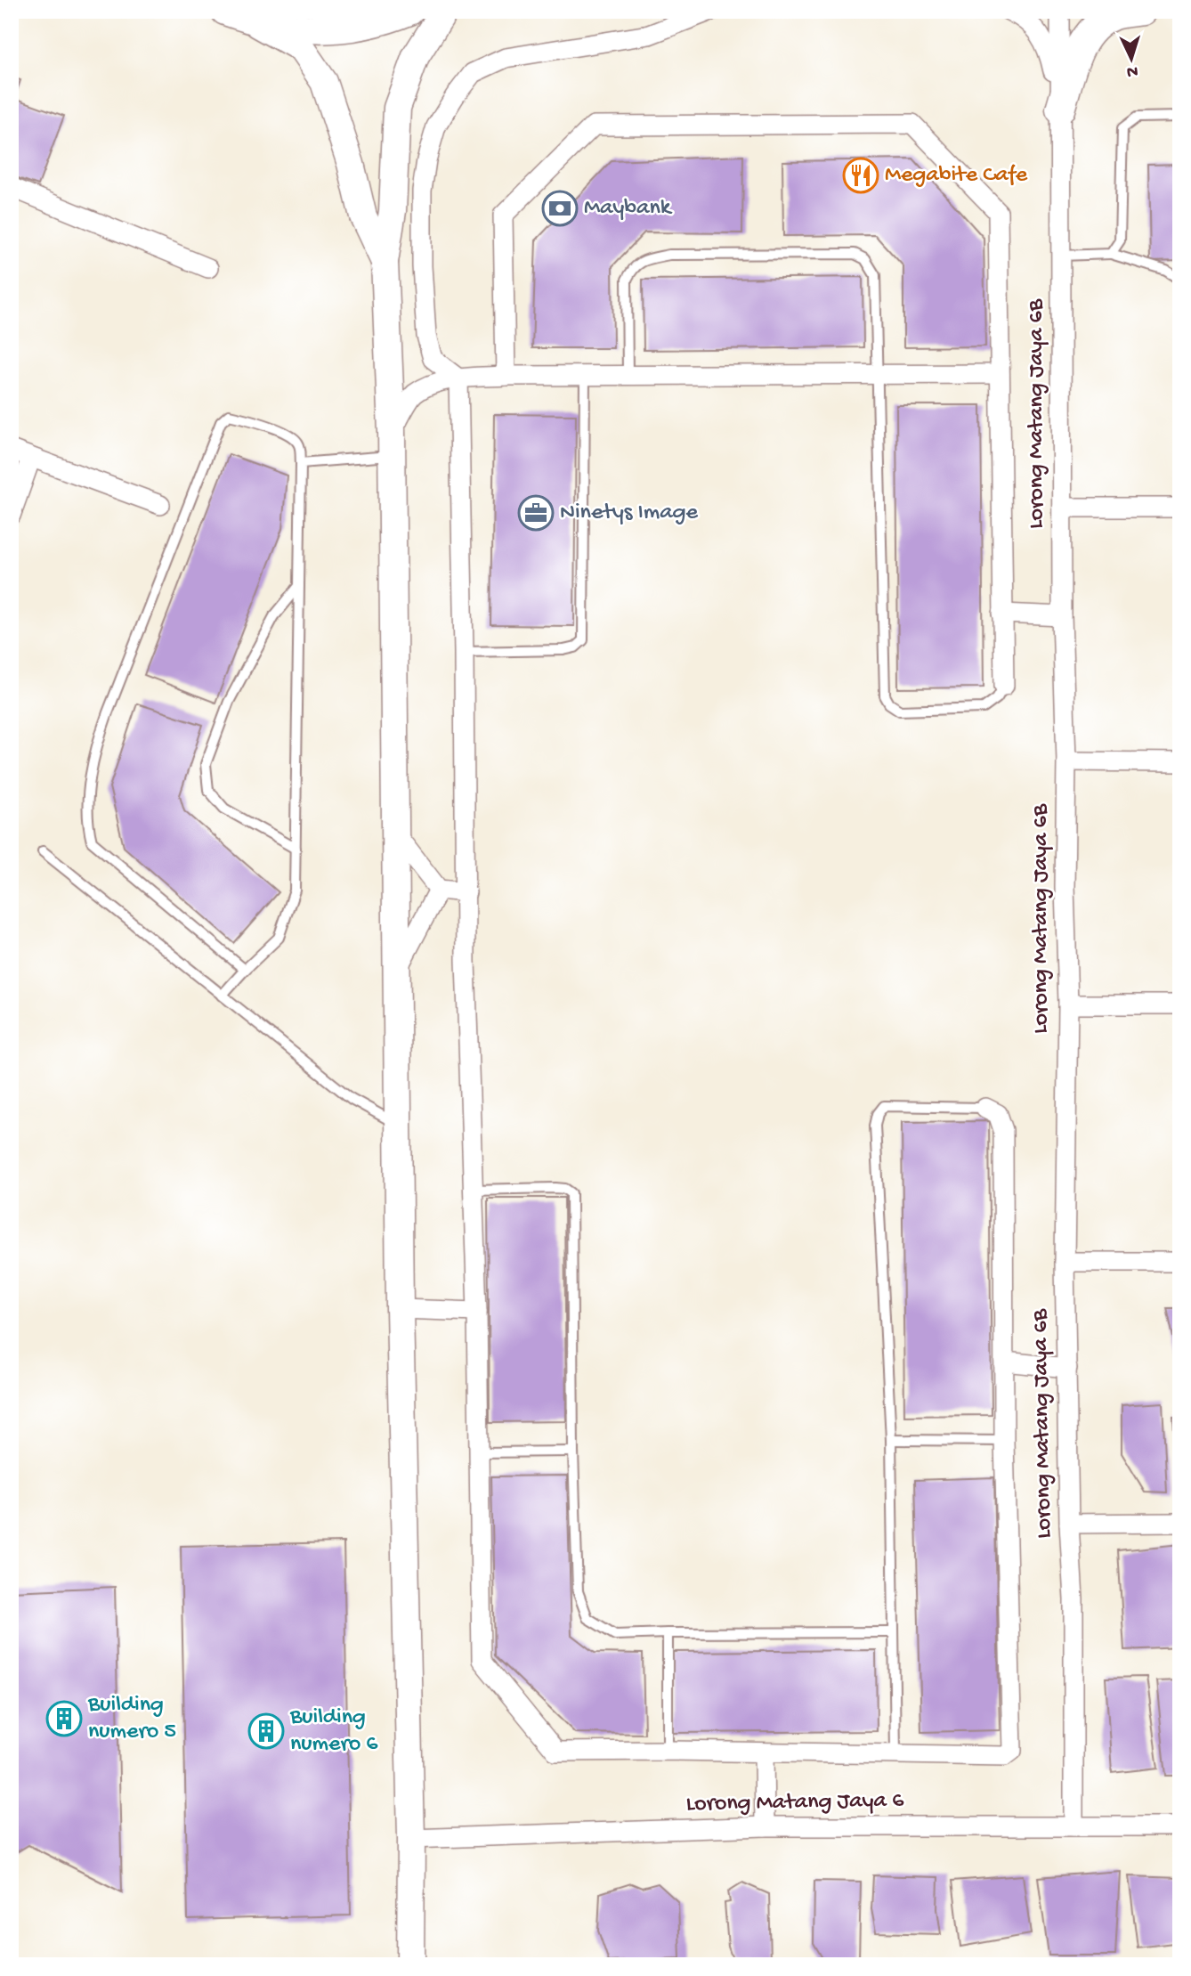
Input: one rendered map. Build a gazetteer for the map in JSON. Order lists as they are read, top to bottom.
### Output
{
  "streets": {
    "street": ["Lorong Matang Jaya 6B", "Lorong Matang Jaya 6"]
  },
  "crossings": [
    ["Lorong Matang Jaya 6B", "Lorong Matang Jaya 6"]
  ],
  "places": {
    "restaurant": ["Megabite Cafe"],
    "bank": ["Maybank"],
    "office": ["Ninetys Image"],
    "building": ["Building numero 5", "Building numero 6"]
  },
  "north": "bottom"
}
